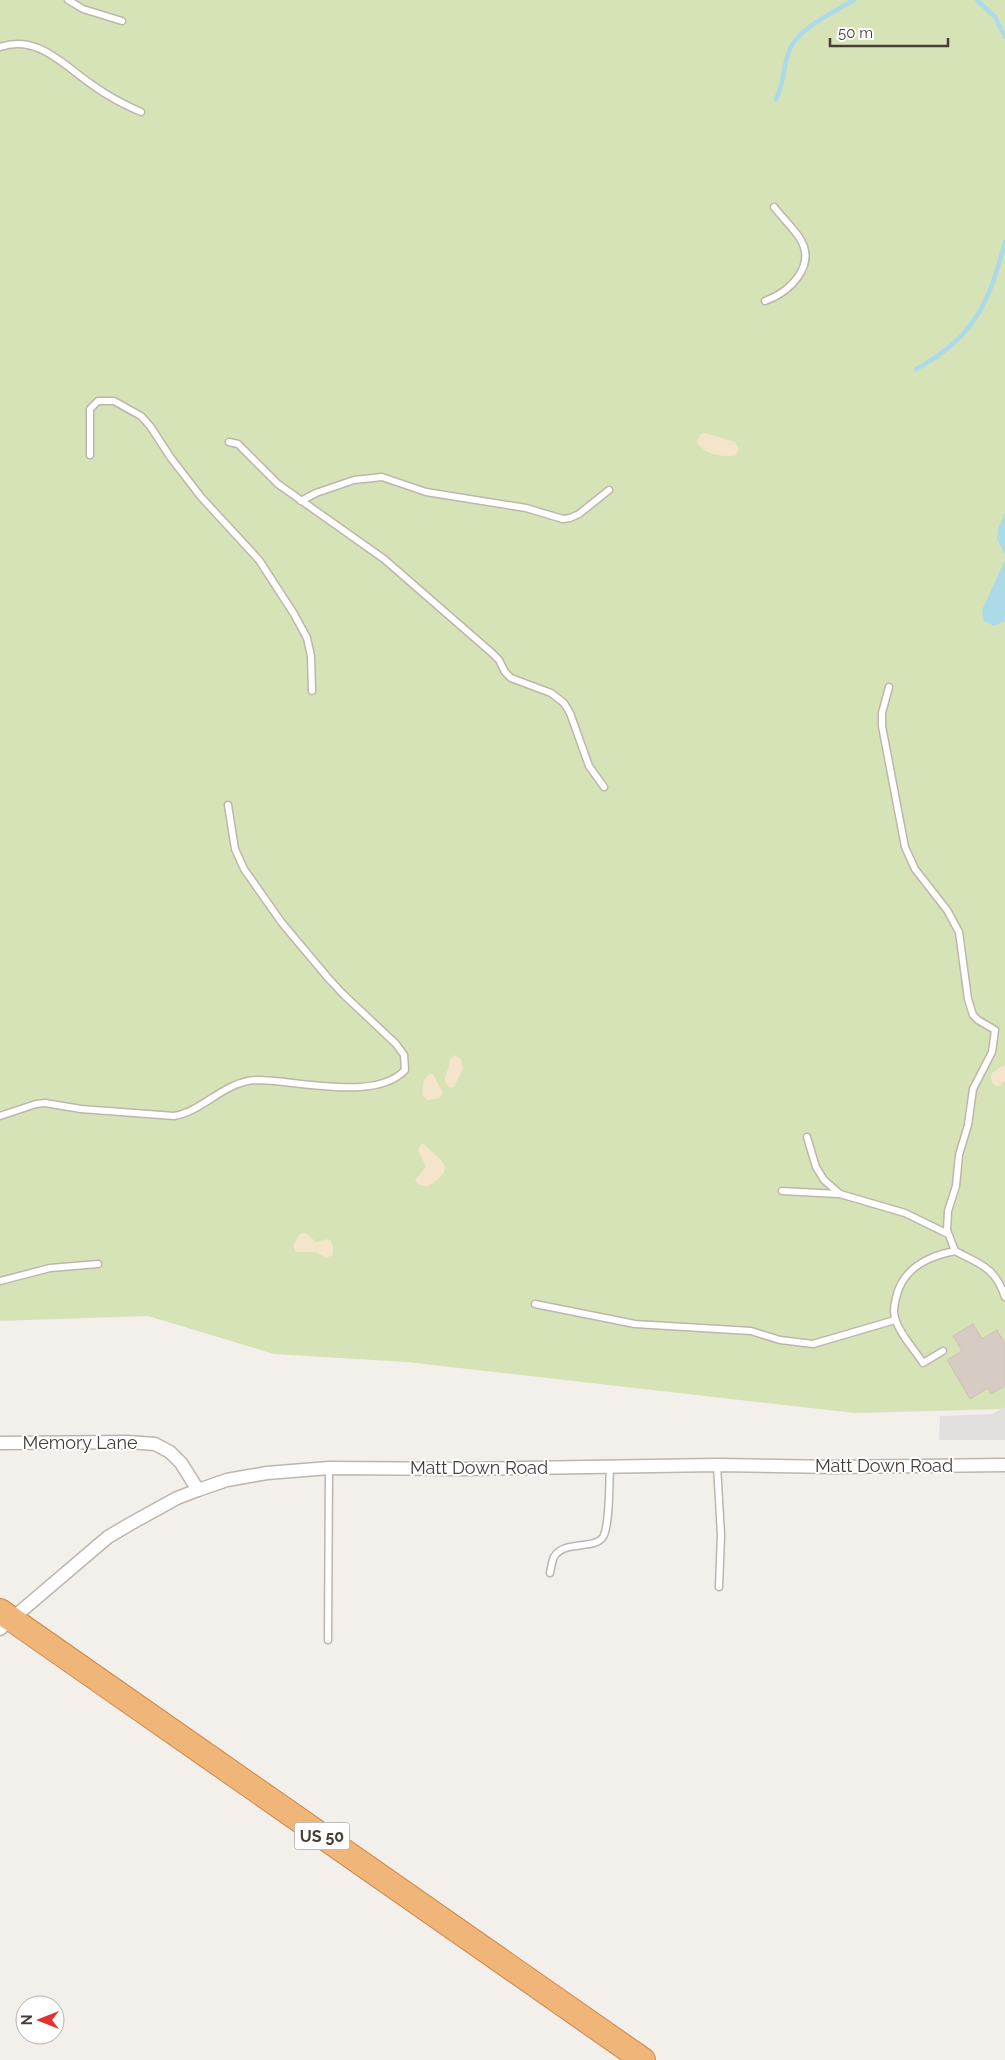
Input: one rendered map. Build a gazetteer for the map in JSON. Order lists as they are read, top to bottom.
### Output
{
  "streets": {
    "highway": ["US 50"],
    "street": ["Memory Lane", "Matt Down Road"]
  },
  "crossings": [
    ["Memory Lane", "Matt Down Road"],
    ["Matt Down Road", "US 50"]
  ],
  "scale_bar": "50 m",
  "north": "left"
}
